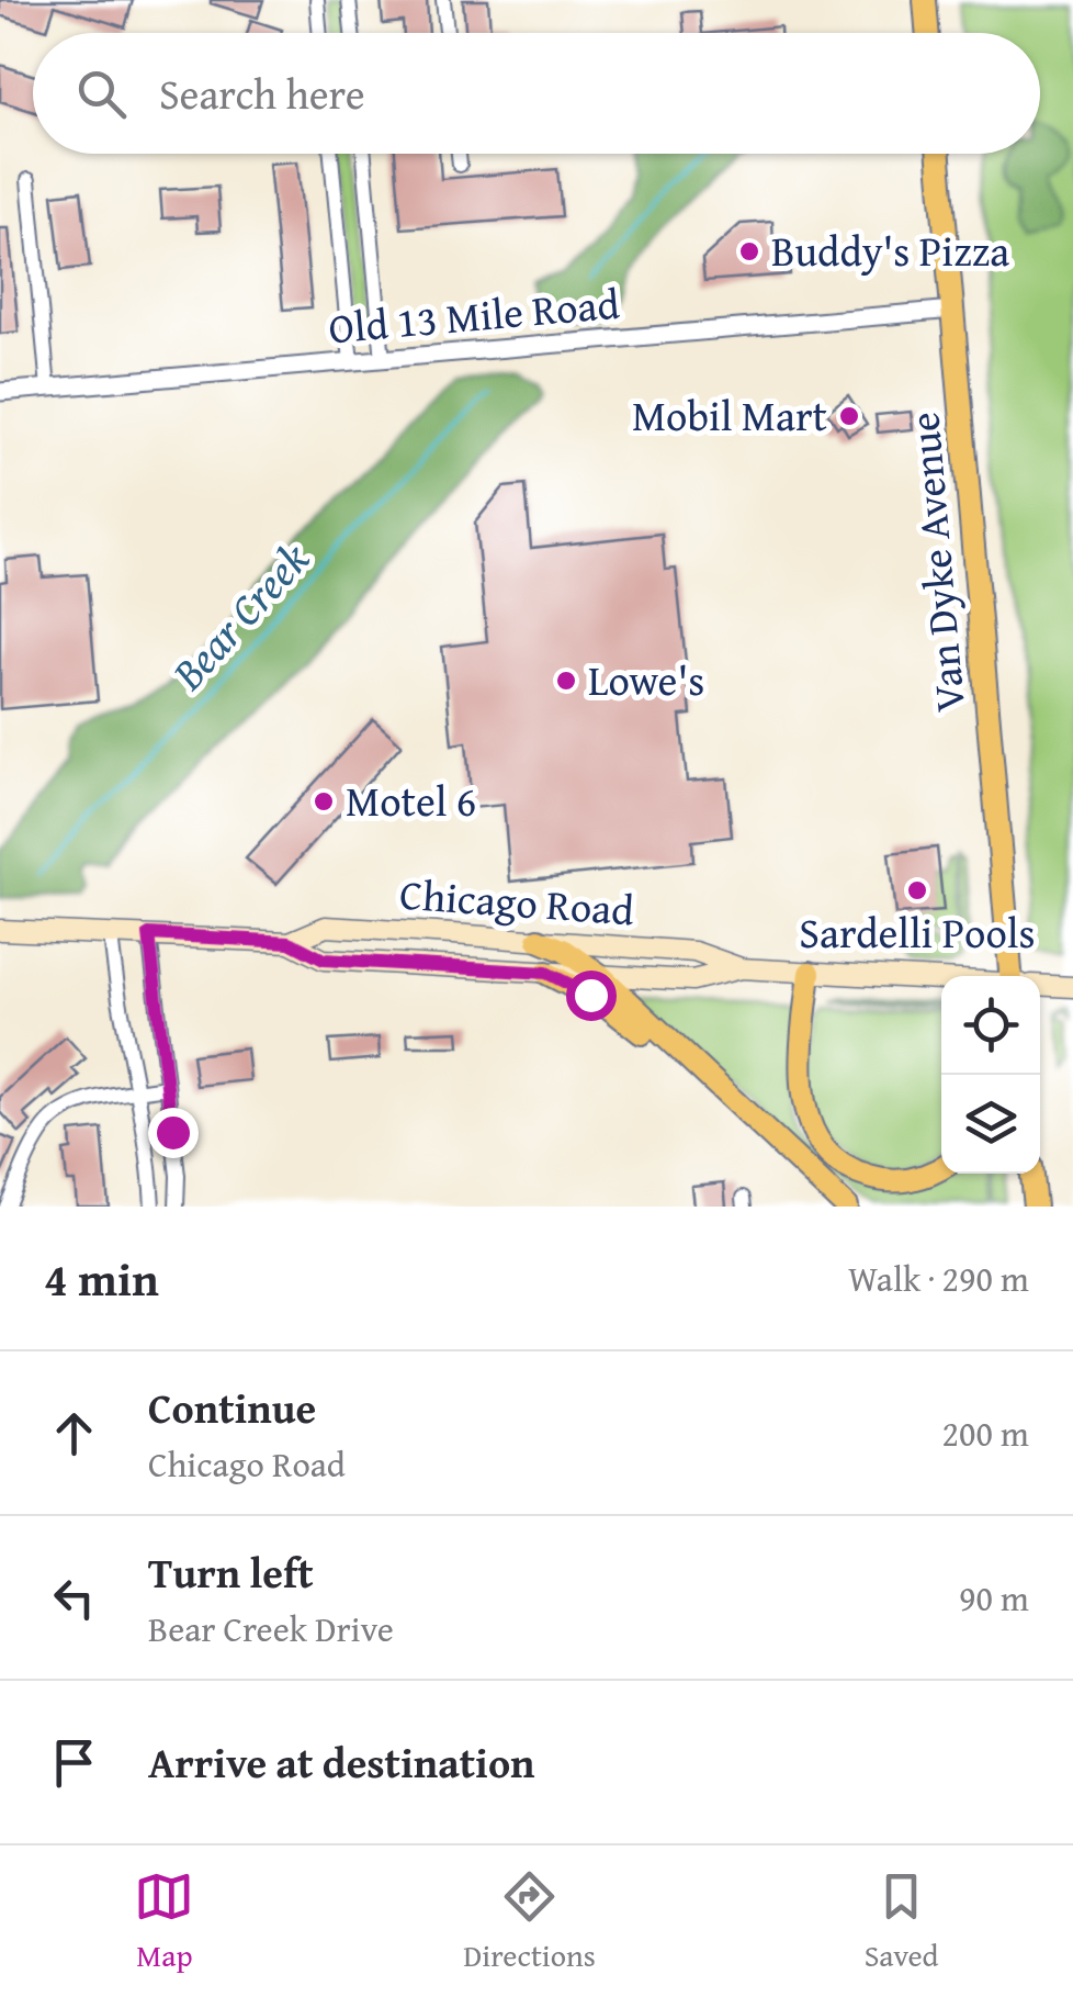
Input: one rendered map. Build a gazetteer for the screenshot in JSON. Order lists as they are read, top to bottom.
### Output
{
  "streets": {
    "main road": ["Van Dyke Avenue", "Chicago Road"],
    "street": ["Old 13 Mile Road"]
  },
  "crossings": [
    ["Old 13 Mile Road", "Van Dyke Avenue"]
  ],
  "water": ["Bear Creek"],
  "places": [
    "Buddy's Pizza",
    "Mobil Mart",
    "Lowe's",
    "Motel 6",
    "Sardelli Pools"
  ],
  "page": {
    "search": "Search here",
    "heading": ["4 min", "Walk · 290 m"],
    "list": [
      ["Continue", "Chicago Road", "200 m"],
      ["Turn left", "Bear Creek Drive", "90 m"],
      "Arrive at destination"
    ],
    "nav": ["Map", "Directions", "Saved"]
  }
}
